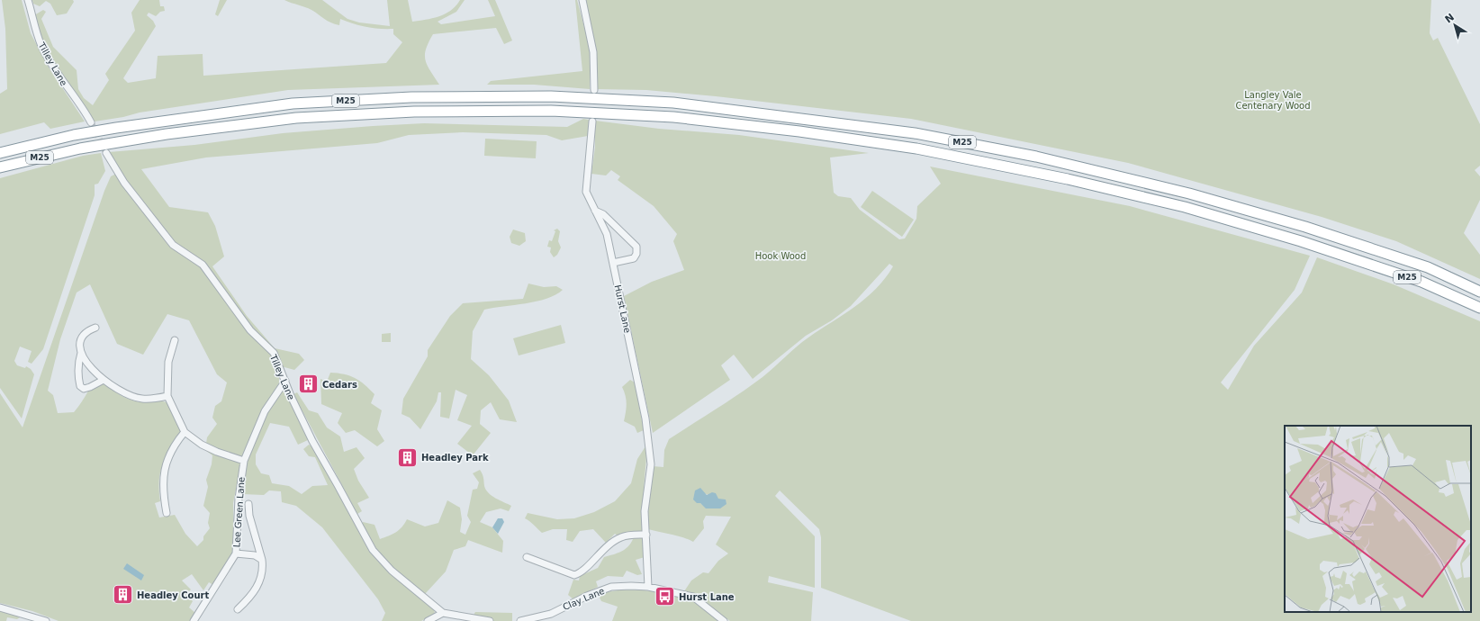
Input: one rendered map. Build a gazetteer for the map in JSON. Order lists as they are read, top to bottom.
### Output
{
  "streets": {
    "highway": ["M25"],
    "street": [
      "Tilley Lane",
      "Hurst Lane",
      "Lee Green Lane",
      "Clay Lane"
    ]
  },
  "crossings": [
    ["Tilley Lane", "Lee Green Lane"],
    ["Hurst Lane", "Clay Lane"]
  ],
  "parks": ["Langley Vale Centenary Wood", "Hook Wood"],
  "places": {
    "building": ["Cedars", "Headley Park", "Headley Court"],
    "bus stop": ["Hurst Lane"]
  },
  "north": "top left"
}
